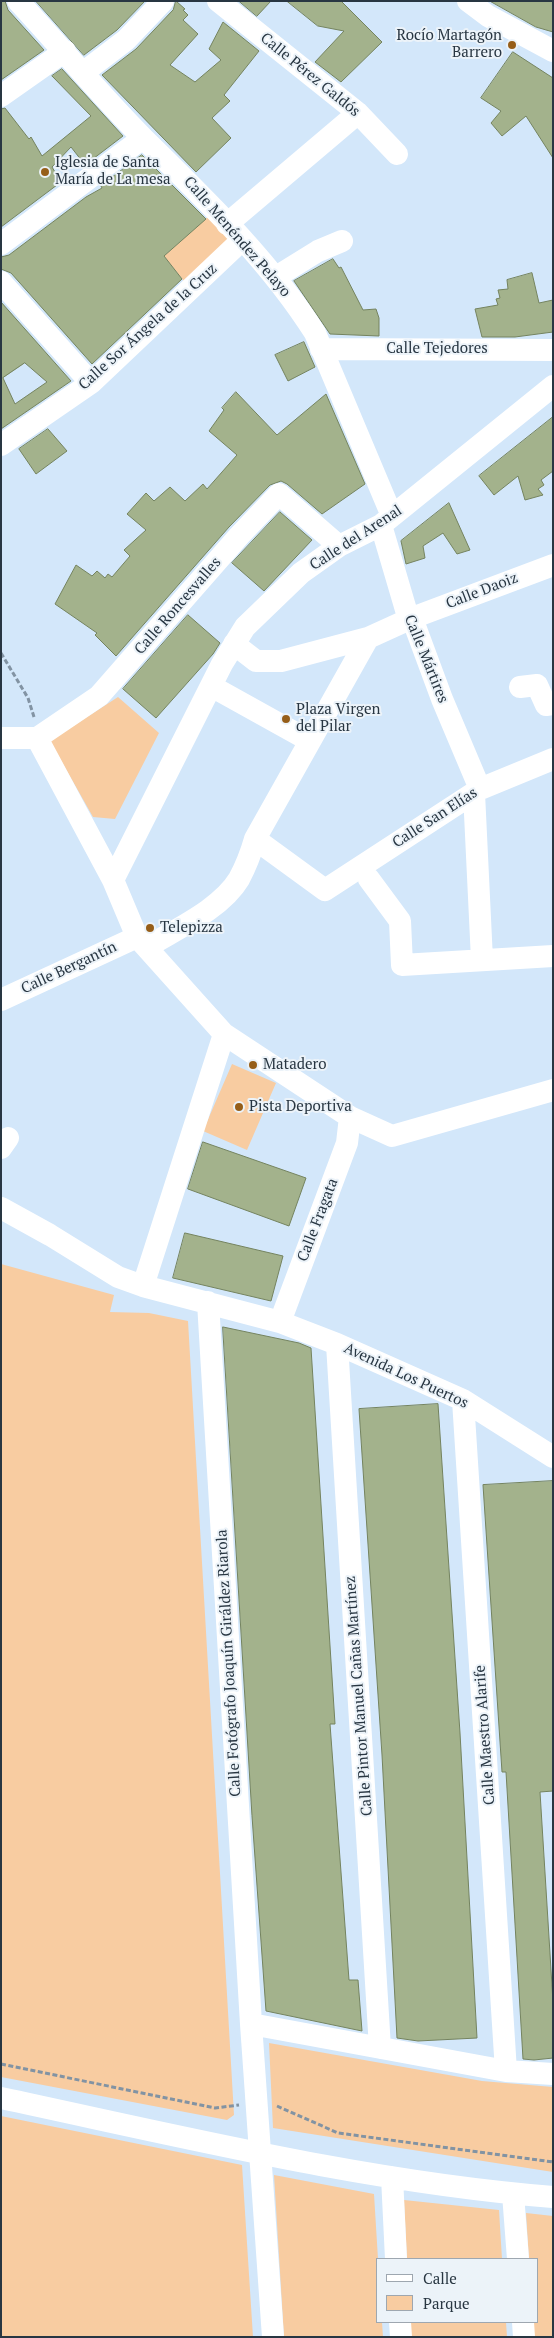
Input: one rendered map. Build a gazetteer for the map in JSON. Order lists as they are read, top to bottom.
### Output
{
  "streets": {
    "street": [
      "Calle Pérez Galdós",
      "Calle Menéndez Pelayo",
      "Calle Sor Ángela de la Cruz",
      "Calle Tejedores",
      "Calle del Arenal",
      "Calle Daoiz",
      "Calle Roncesvalles",
      "Calle Mártires",
      "Calle San Elías",
      "Calle Bergantín",
      "Calle Fragata",
      "Avenida Los Puertos",
      "Calle Fotógrafo Joaquín Giráldez Riarola",
      "Calle Pintor Manuel Cañas Martínez",
      "Calle Maestro Alarife"
    ]
  },
  "crossings": [
    ["Calle Menéndez Pelayo", "Calle Sor Ángela de la Cruz"],
    ["Calle Menéndez Pelayo", "Calle Tejedores"],
    ["Calle Menéndez Pelayo", "Calle del Arenal"],
    ["Calle Menéndez Pelayo", "Calle Mártires"],
    ["Calle del Arenal", "Calle Daoiz"],
    ["Calle del Arenal", "Calle Roncesvalles"],
    ["Calle del Arenal", "Calle Mártires"],
    ["Calle Daoiz", "Calle Mártires"],
    ["Calle Daoiz", "Calle Bergantín"],
    ["Calle Mártires", "Calle San Elías"],
    ["Calle San Elías", "Calle Bergantín"],
    ["Calle Fragata", "Avenida Los Puertos"],
    ["Avenida Los Puertos", "Calle Fotógrafo Joaquín Giráldez Riarola"],
    ["Avenida Los Puertos", "Calle Pintor Manuel Cañas Martínez"],
    ["Avenida Los Puertos", "Calle Maestro Alarife"]
  ],
  "places": [
    "Rocío Martagón Barrero",
    "Iglesia de Santa María de La mesa",
    "Plaza Virgen del Pilar",
    "Telepizza",
    "Matadero",
    "Pista Deportiva"
  ],
  "legend": ["Calle", "Parque"]
}
